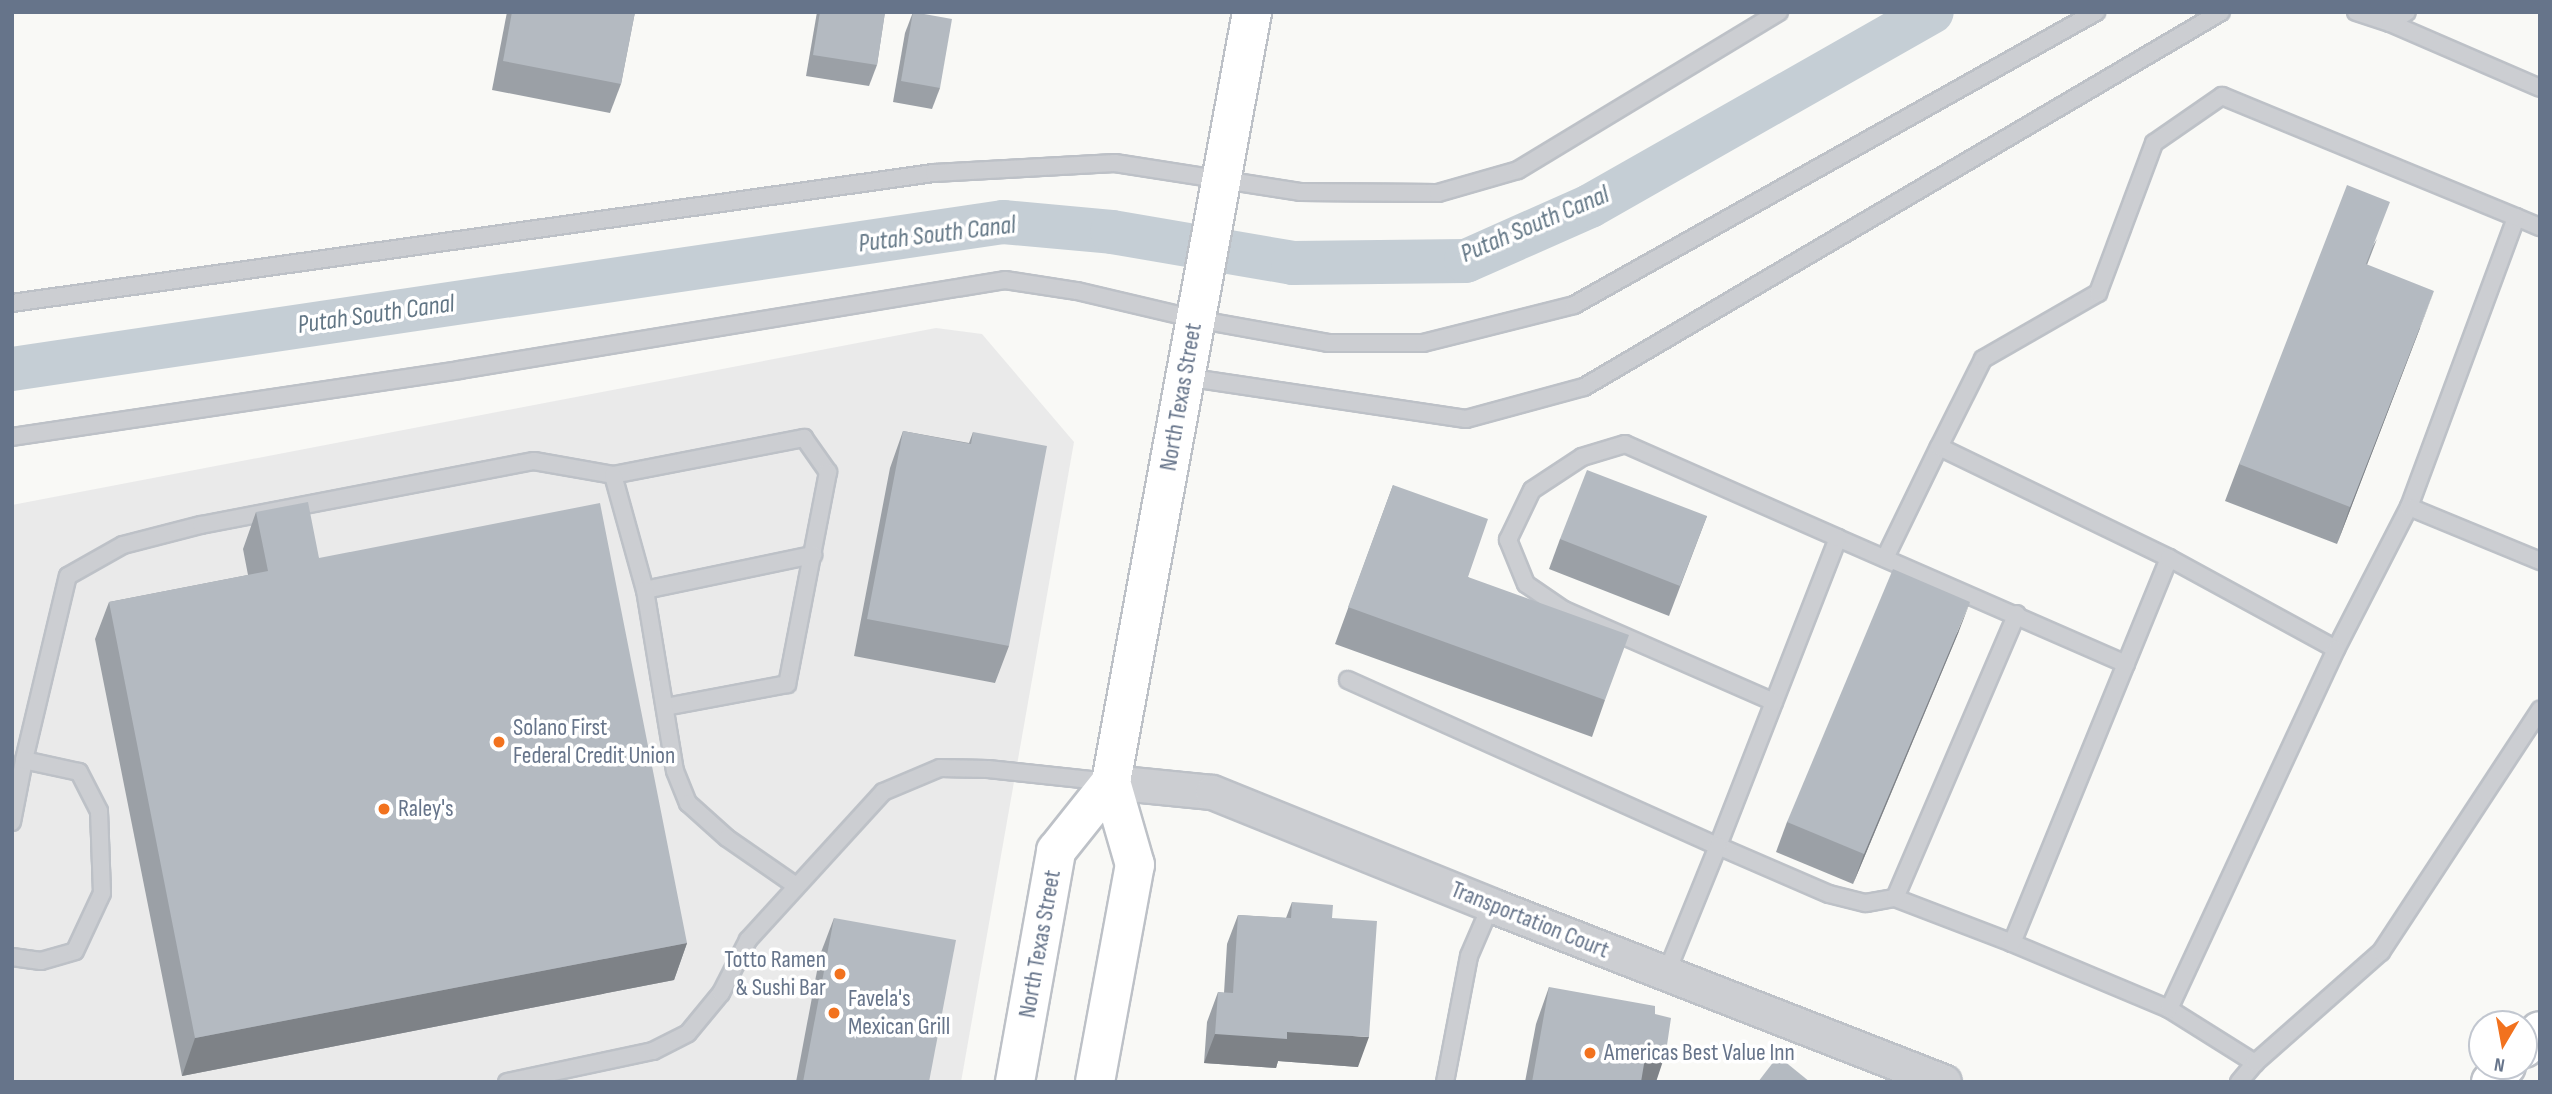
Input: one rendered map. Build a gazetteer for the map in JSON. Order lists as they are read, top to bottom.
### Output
{
  "streets": {
    "main road": ["North Texas Street"],
    "street": ["Transportation Court"]
  },
  "crossings": [
    ["North Texas Street", "Transportation Court"]
  ],
  "water": ["Putah South Canal"],
  "places": [
    "Solano First Federal Credit Union",
    "Raley's",
    "Totto Ramen & Sushi Bar",
    "Favela's Mexican Grill",
    "Americas Best Value Inn"
  ],
  "north": "bottom"
}
